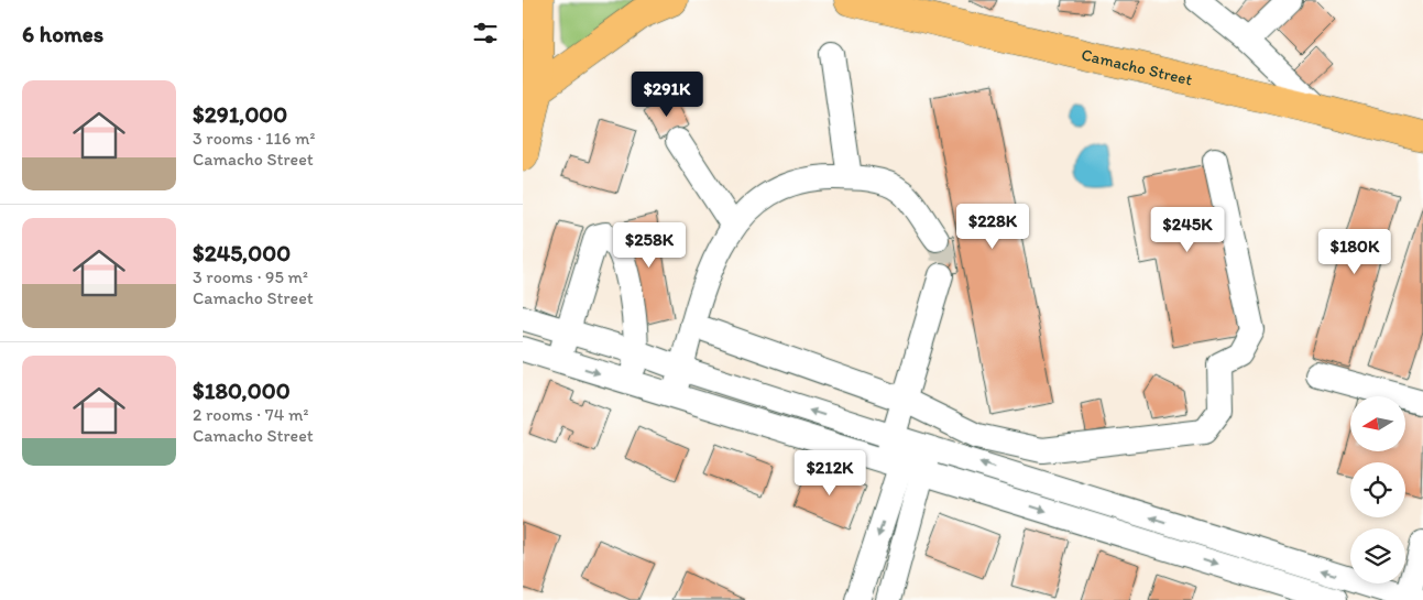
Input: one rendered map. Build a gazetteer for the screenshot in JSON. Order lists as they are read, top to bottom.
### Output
{
  "streets": {
    "main road": ["Camacho Street"]
  },
  "north": "left",
  "page": {
    "heading": "6 homes",
    "list": [
      {
        "name": "$291,000",
        "note": "3 rooms · 116 m² · Camacho Street"
      },
      {
        "name": "$245,000",
        "note": "3 rooms · 95 m² · Camacho Street"
      },
      {
        "name": "$180,000",
        "note": "2 rooms · 74 m² · Camacho Street"
      }
    ],
    "price": [
      "$291K",
      "$228K",
      "$245K",
      "$258K",
      "$180K",
      "$212K"
    ]
  }
}
